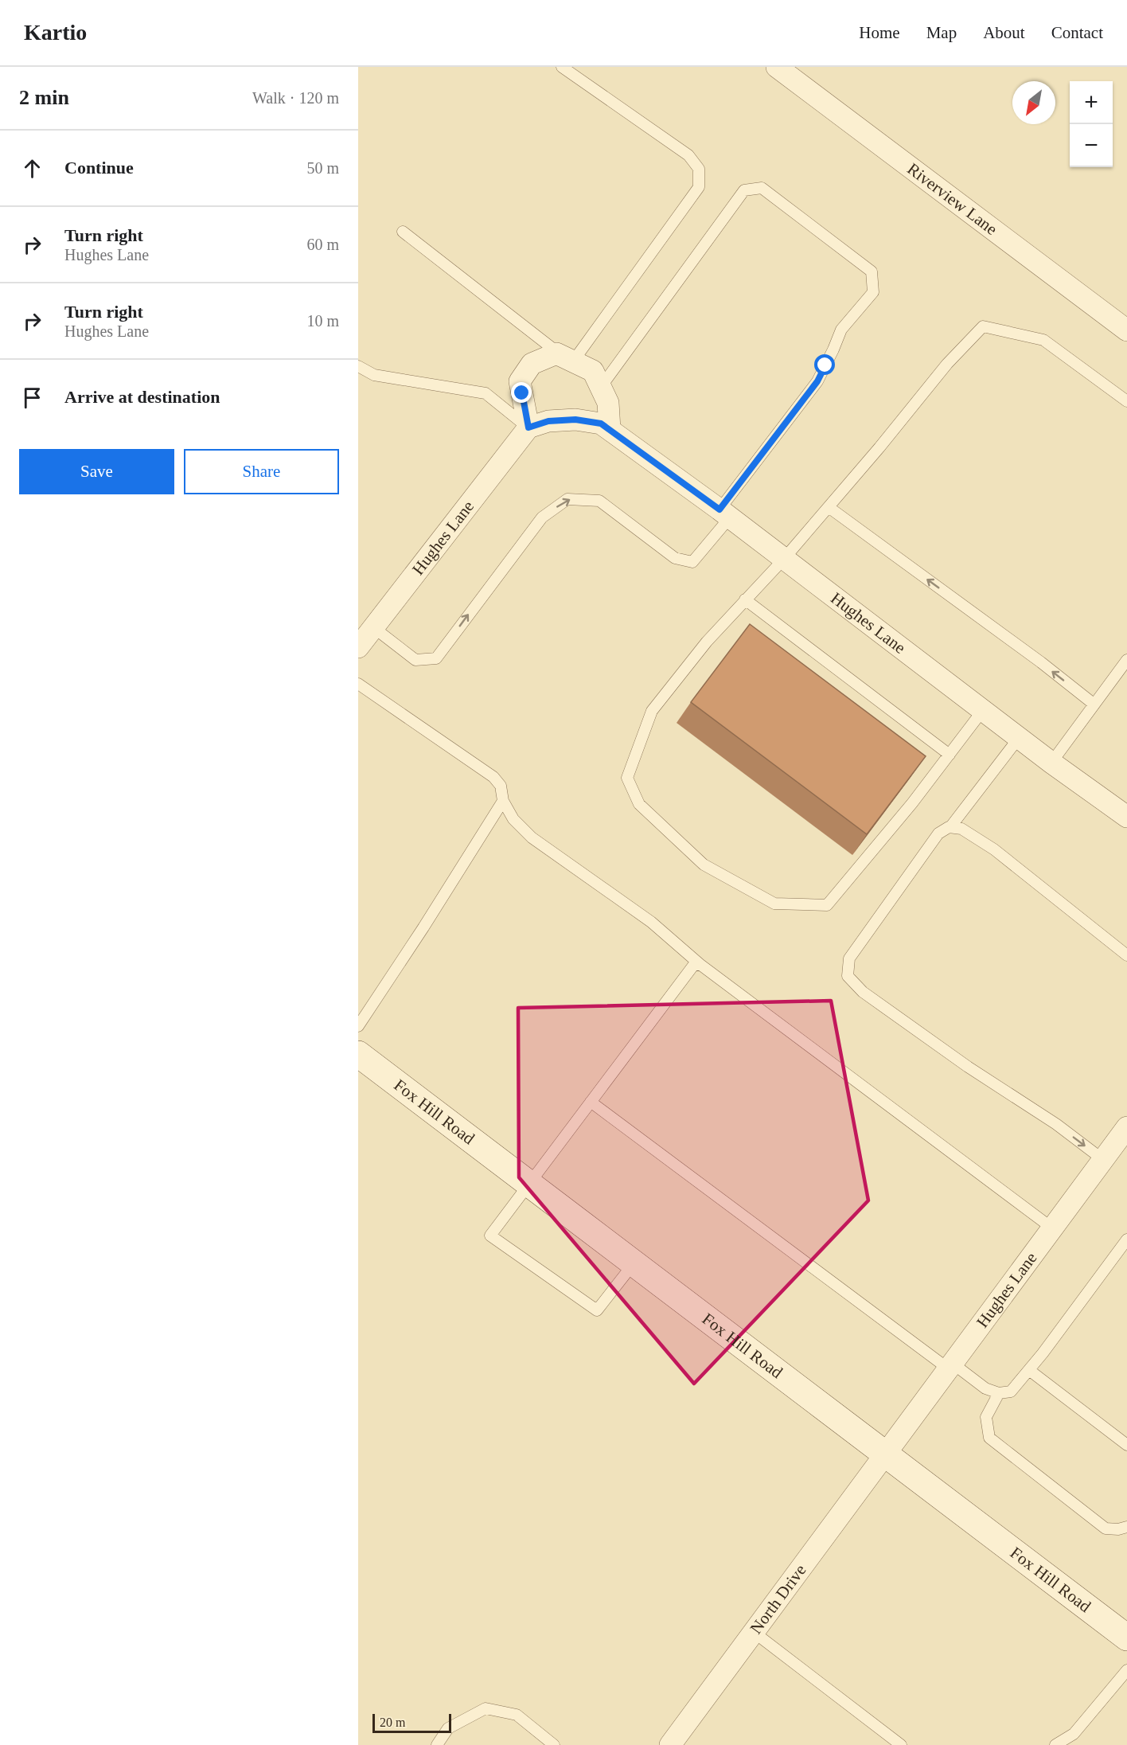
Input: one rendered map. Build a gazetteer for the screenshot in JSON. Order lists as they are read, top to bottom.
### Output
{
  "streets": {
    "street": [
      "Riverview Lane",
      "Hughes Lane",
      "Fox Hill Road",
      "North Drive"
    ]
  },
  "crossings": [
    ["Hughes Lane", "Fox Hill Road"],
    ["Hughes Lane", "North Drive"],
    ["Fox Hill Road", "North Drive"]
  ],
  "scale_bar": "20 m",
  "north": "bottom left",
  "page": {
    "header": "Kartio",
    "nav": [
      "Home",
      "Map",
      "About",
      "Contact"
    ],
    "heading": ["2 min", "Walk · 120 m"],
    "map_buttons": ["+", "−"],
    "list": [
      ["Continue", "50 m"],
      ["Turn right", "Hughes Lane", "60 m"],
      ["Turn right", "Hughes Lane", "10 m"],
      "Arrive at destination"
    ],
    "buttons": ["Save", "Share"],
    "scale": "20 m"
  }
}
